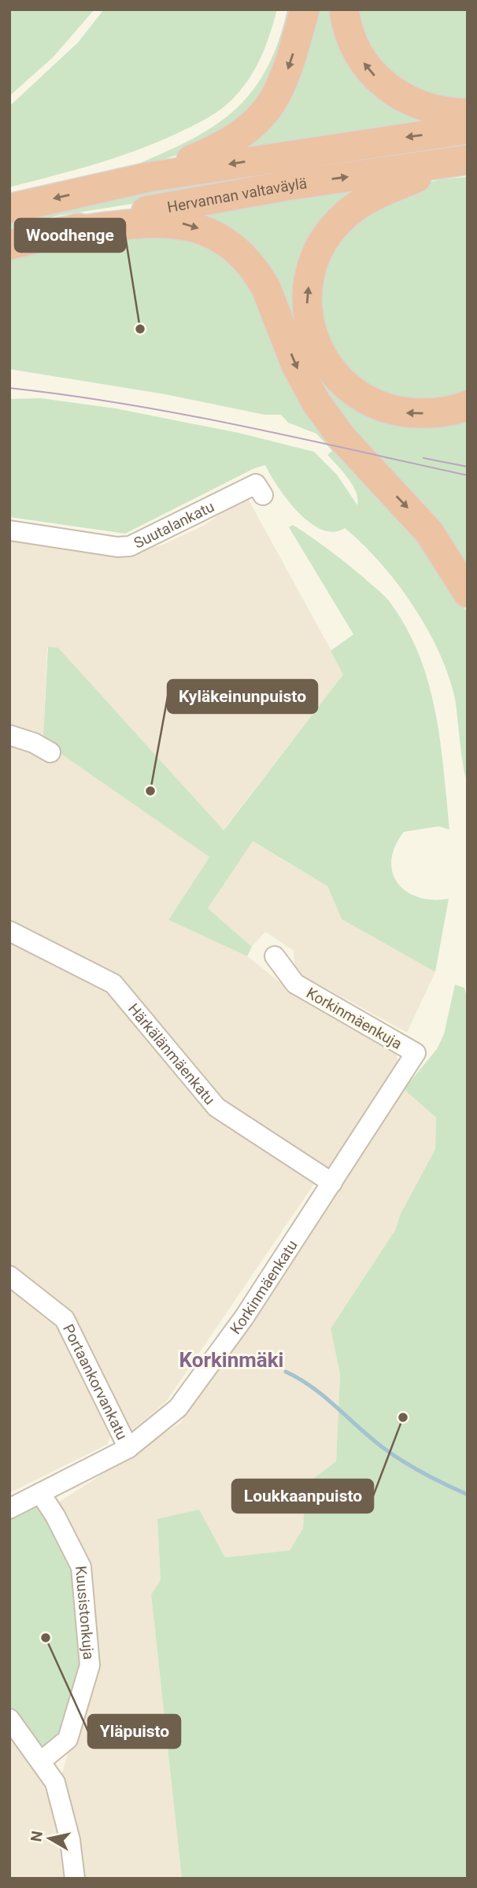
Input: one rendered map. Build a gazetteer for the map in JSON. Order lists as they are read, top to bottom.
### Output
{
  "streets": {
    "highway": ["Hervannan valtaväylä"],
    "street": [
      "Suutalankatu",
      "Korkinmäenkuja",
      "Härkälänmäenkatu",
      "Korkinmäenkatu",
      "Portaankorvankatu",
      "Kuusistonkuja"
    ]
  },
  "crossings": [
    ["Korkinmäenkuja", "Korkinmäenkatu"],
    ["Härkälänmäenkatu", "Korkinmäenkatu"],
    ["Korkinmäenkatu", "Portaankorvankatu"],
    ["Korkinmäenkatu", "Kuusistonkuja"]
  ],
  "districts": ["Korkinmäki"],
  "places": [
    "Woodhenge",
    "Kyläkeinunpuisto",
    "Loukkaanpuisto",
    "Yläpuisto"
  ],
  "north": "left"
}
